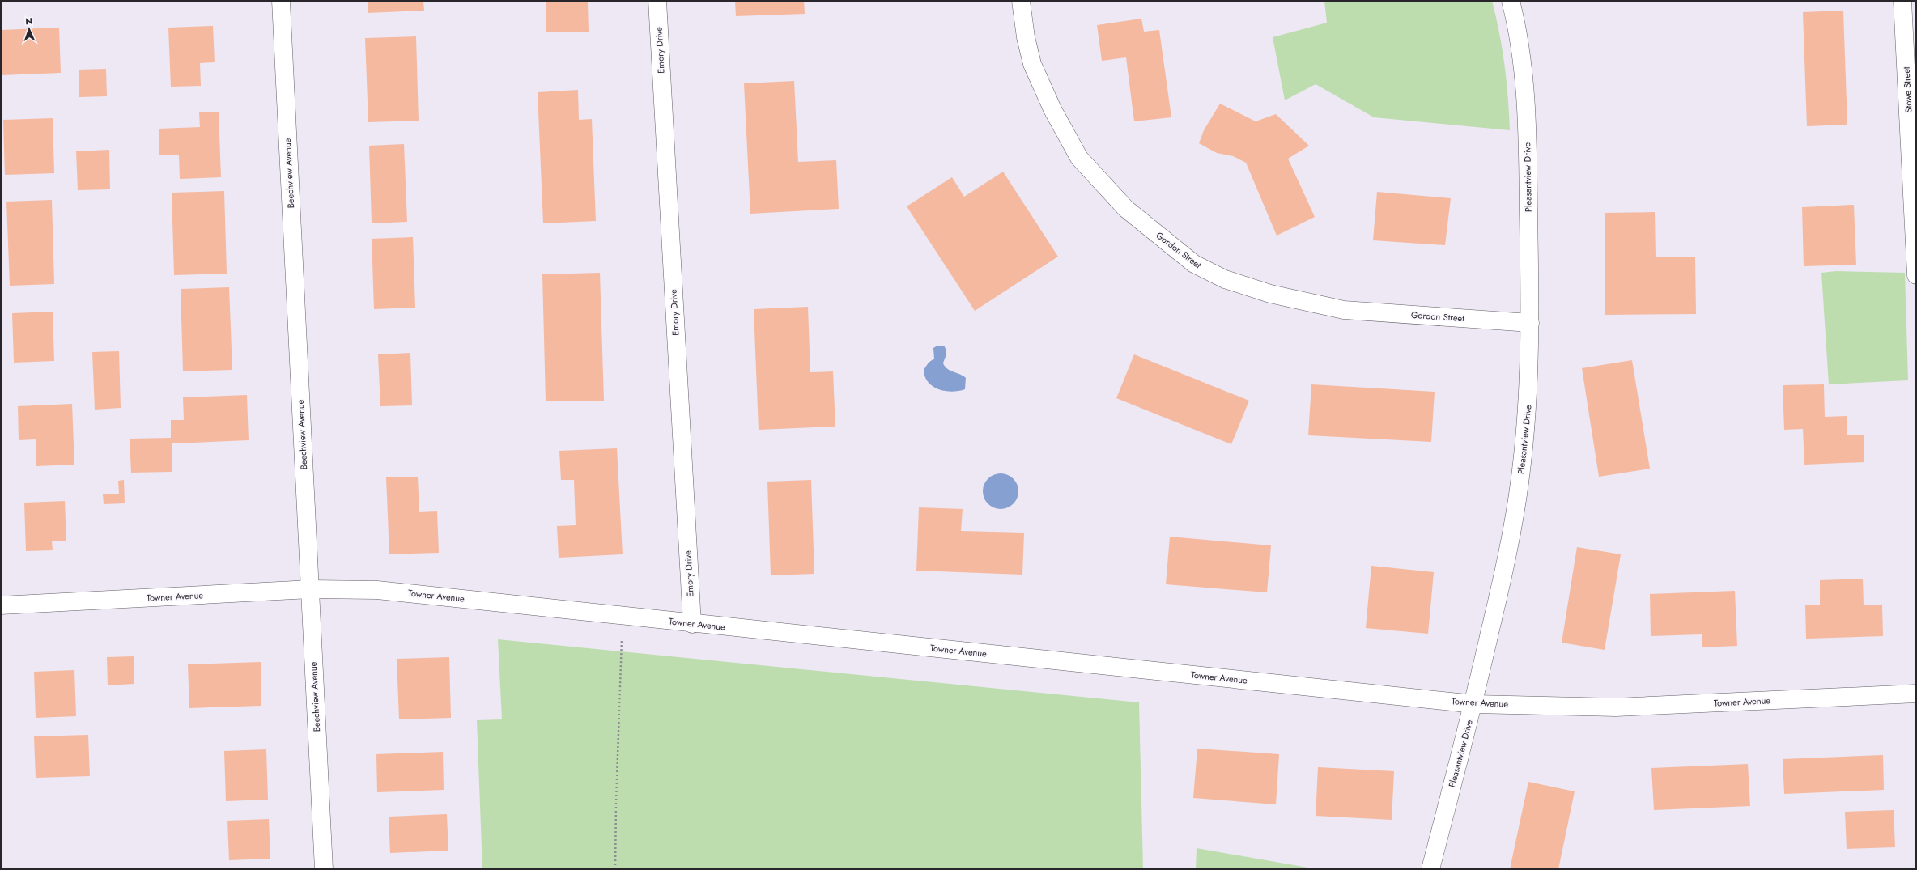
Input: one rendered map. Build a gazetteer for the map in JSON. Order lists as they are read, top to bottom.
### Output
{
  "streets": {
    "street": [
      "Emory Drive",
      "Stowe Street",
      "Beechview Avenue",
      "Pleasantview Drive",
      "Gordon Street",
      "Towner Avenue"
    ]
  },
  "crossings": [
    ["Emory Drive", "Towner Avenue"],
    ["Beechview Avenue", "Towner Avenue"],
    ["Pleasantview Drive", "Gordon Street"],
    ["Pleasantview Drive", "Towner Avenue"]
  ],
  "north": "top"
}
